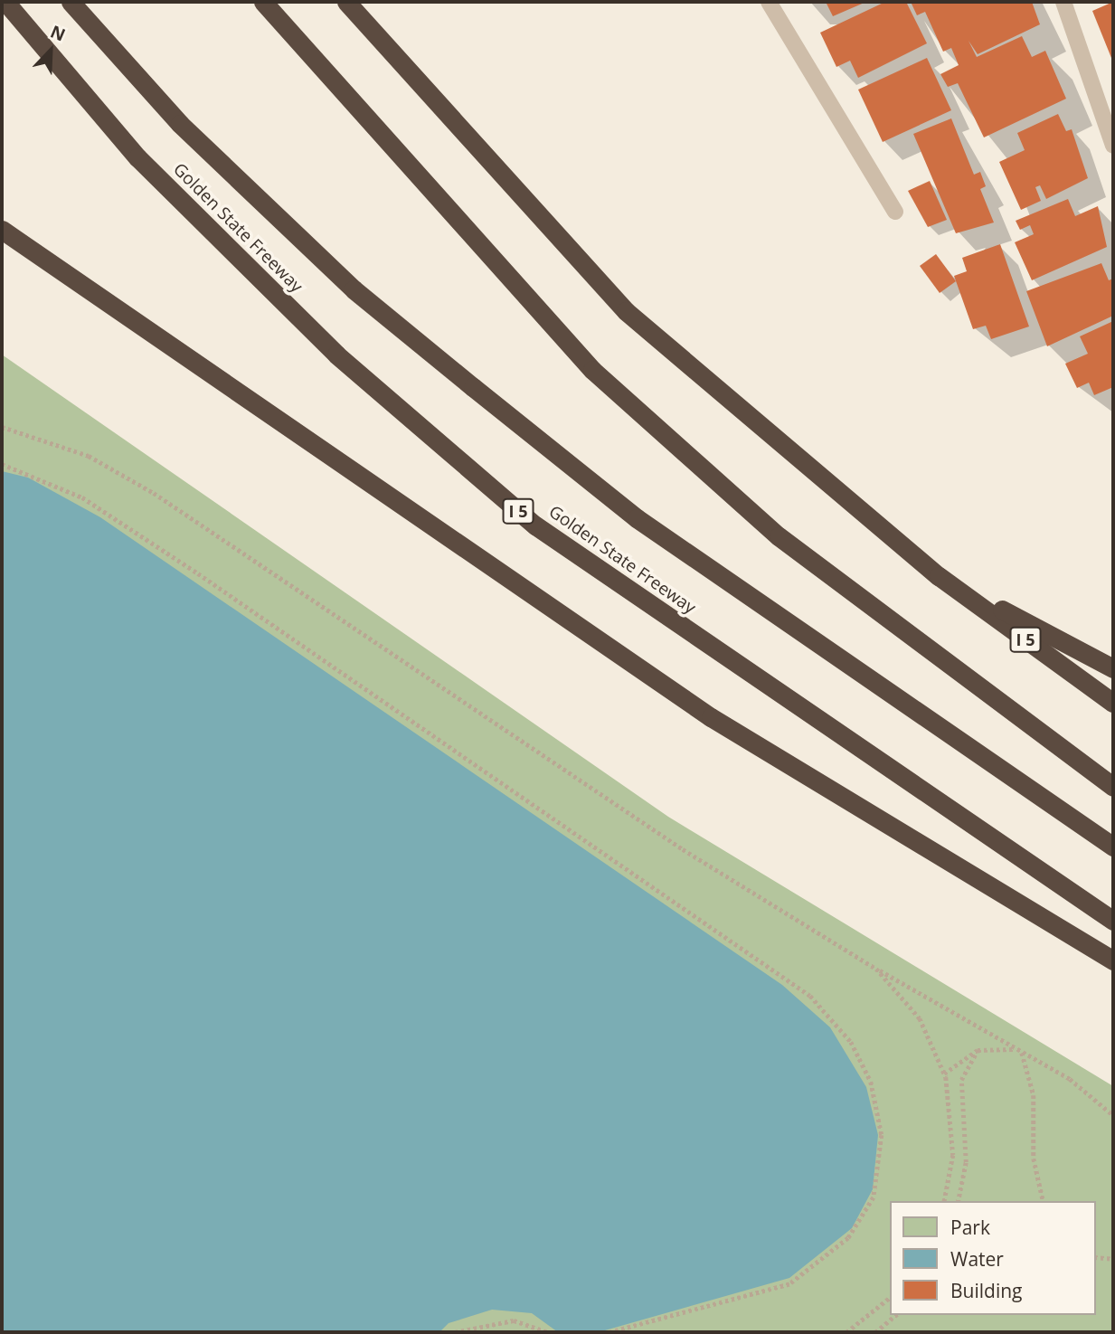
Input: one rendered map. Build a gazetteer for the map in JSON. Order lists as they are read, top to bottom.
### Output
{
  "streets": {
    "highway": ["Golden State Freeway", "I 5"]
  },
  "legend": ["Park", "Water", "Building"],
  "north": "top right"
}
